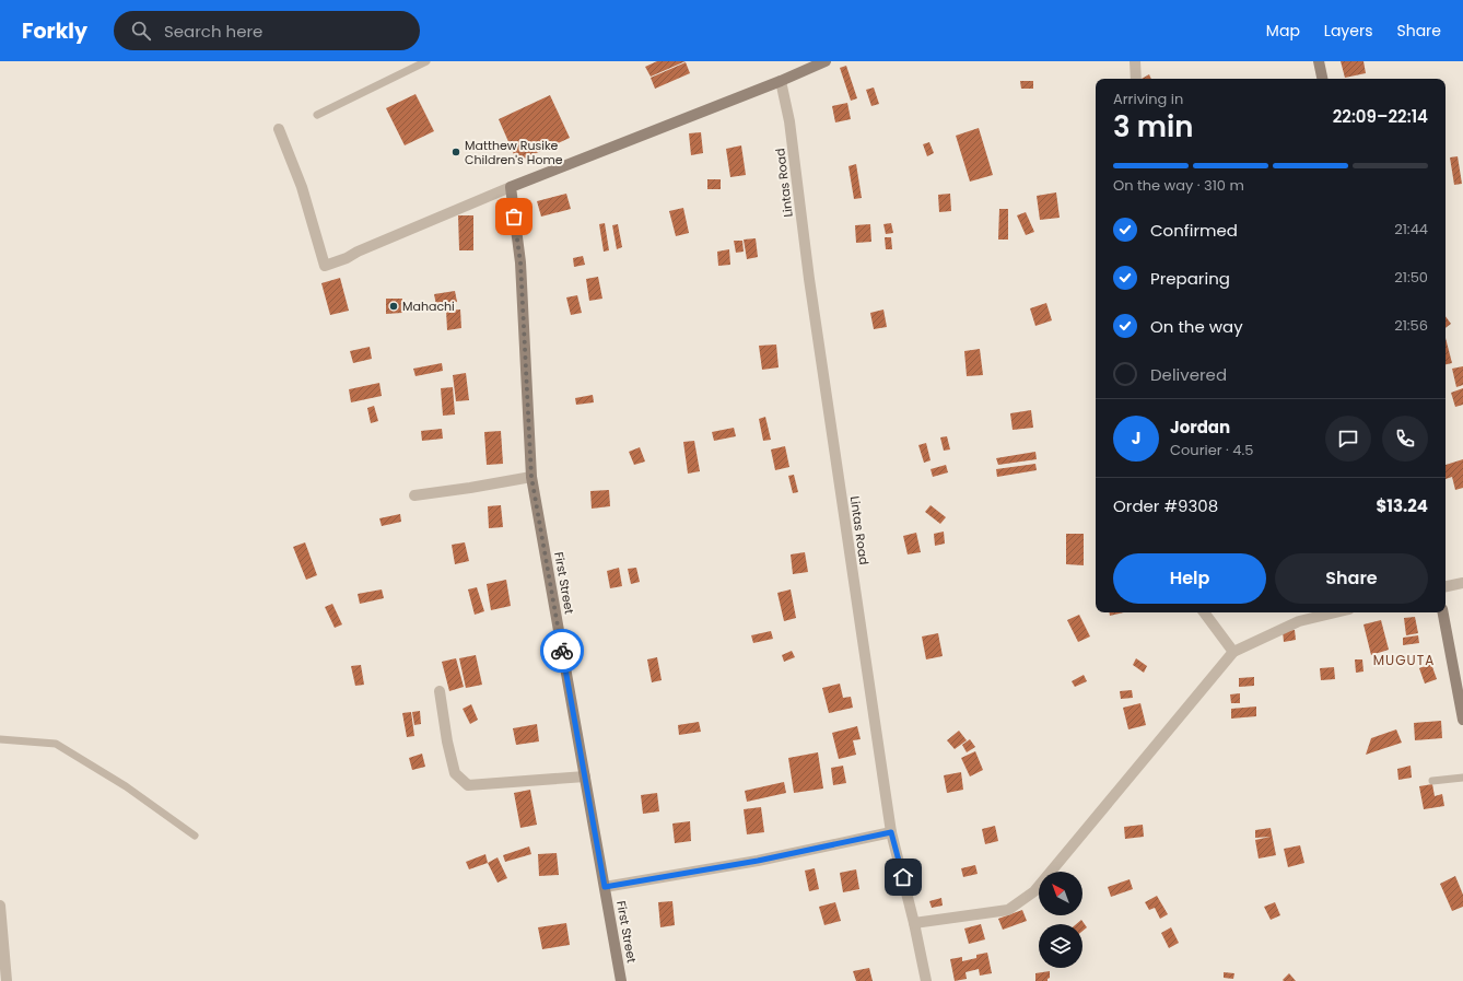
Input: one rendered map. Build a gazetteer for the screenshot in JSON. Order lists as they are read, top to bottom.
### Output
{
  "streets": {
    "street": ["Lintas Road", "First Street"]
  },
  "districts": ["MUGUTA"],
  "places": ["Matthew Rusike Children's Home", "Mahachi"],
  "north": "top left",
  "page": {
    "header": "Forkly",
    "search": "Search here",
    "nav": ["Map", "Layers", "Share"],
    "heading": ["3 min", "Arriving in", "22:09–22:14"],
    "panel": [
      "Jordan",
      "Courier · 4.5",
      "Order #9308",
      "$13.24"
    ],
    "bar": "On the way · 310 m",
    "list": [
      ["Confirmed", "21:44"],
      ["Preparing", "21:50"],
      ["On the way", "21:56"],
      "Delivered"
    ],
    "round": "J",
    "buttons": ["Help", "Share"]
  }
}
